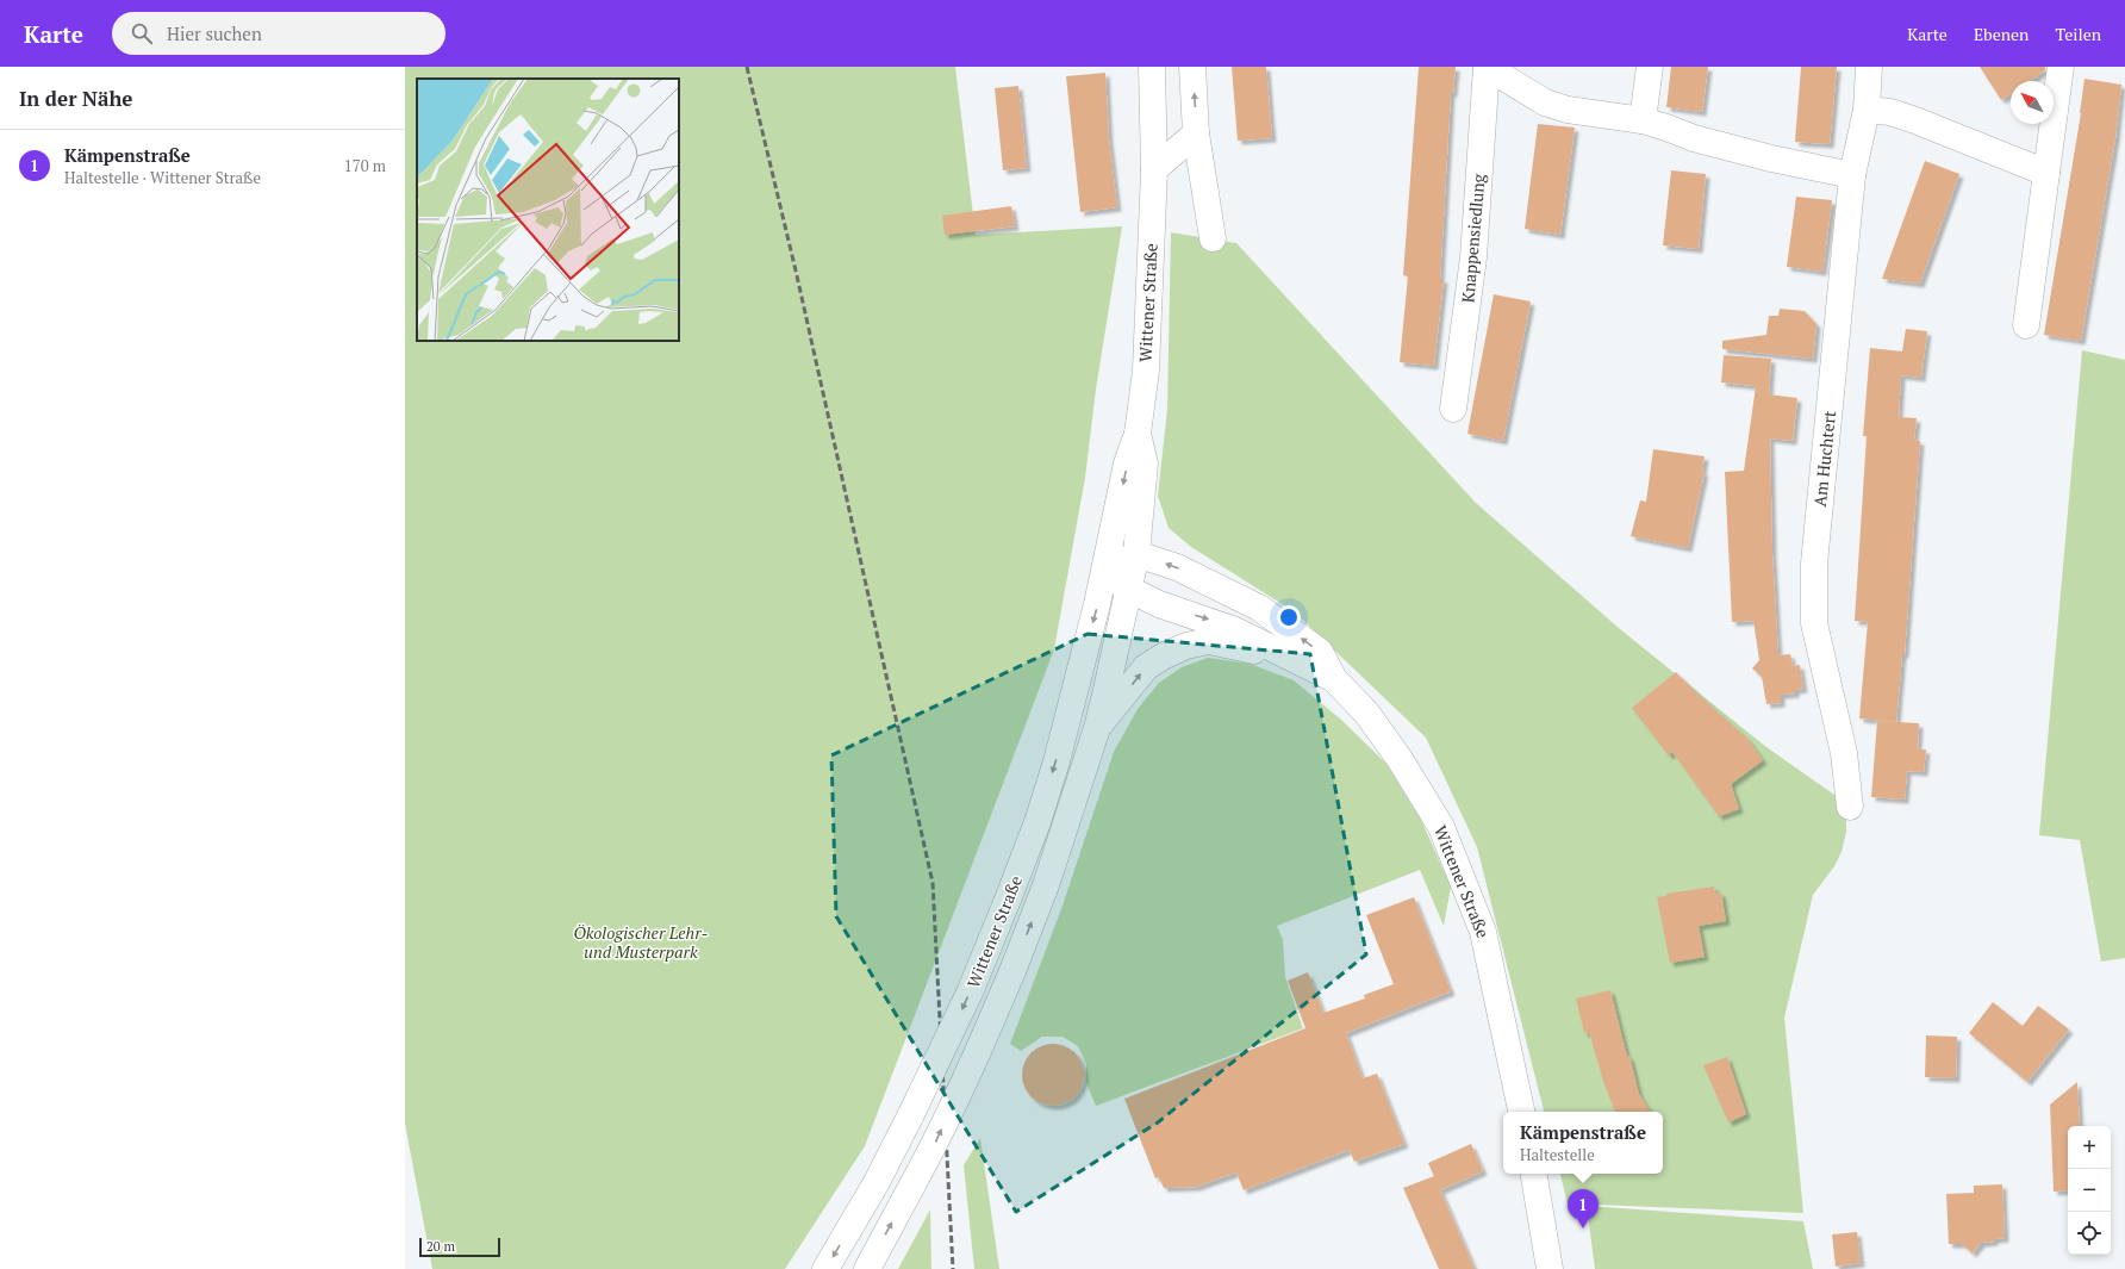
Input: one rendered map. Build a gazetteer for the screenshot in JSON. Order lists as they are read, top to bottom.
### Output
{
  "streets": {
    "main road": ["Knappensiedlung", "Wittener Straße", "Am Huchtert"]
  },
  "crossings": [
    ["Knappensiedlung", "Am Huchtert"]
  ],
  "parks": ["Ökologischer Lehr- und Musterpark"],
  "scale_bar": "20 m",
  "north": "top left",
  "page": {
    "header": "Karte",
    "search": "Hier suchen",
    "nav": ["Karte", "Ebenen", "Teilen"],
    "heading": "In der Nähe",
    "list": [
      {
        "mark": "1",
        "name": "Kämpenstraße",
        "note": "Haltestelle · Wittener Straße",
        "value": "170 m"
      }
    ],
    "popup": ["Kämpenstraße", "Haltestelle"],
    "map_buttons": ["+", "−"],
    "pins": "1",
    "scale": "20 m"
  }
}
